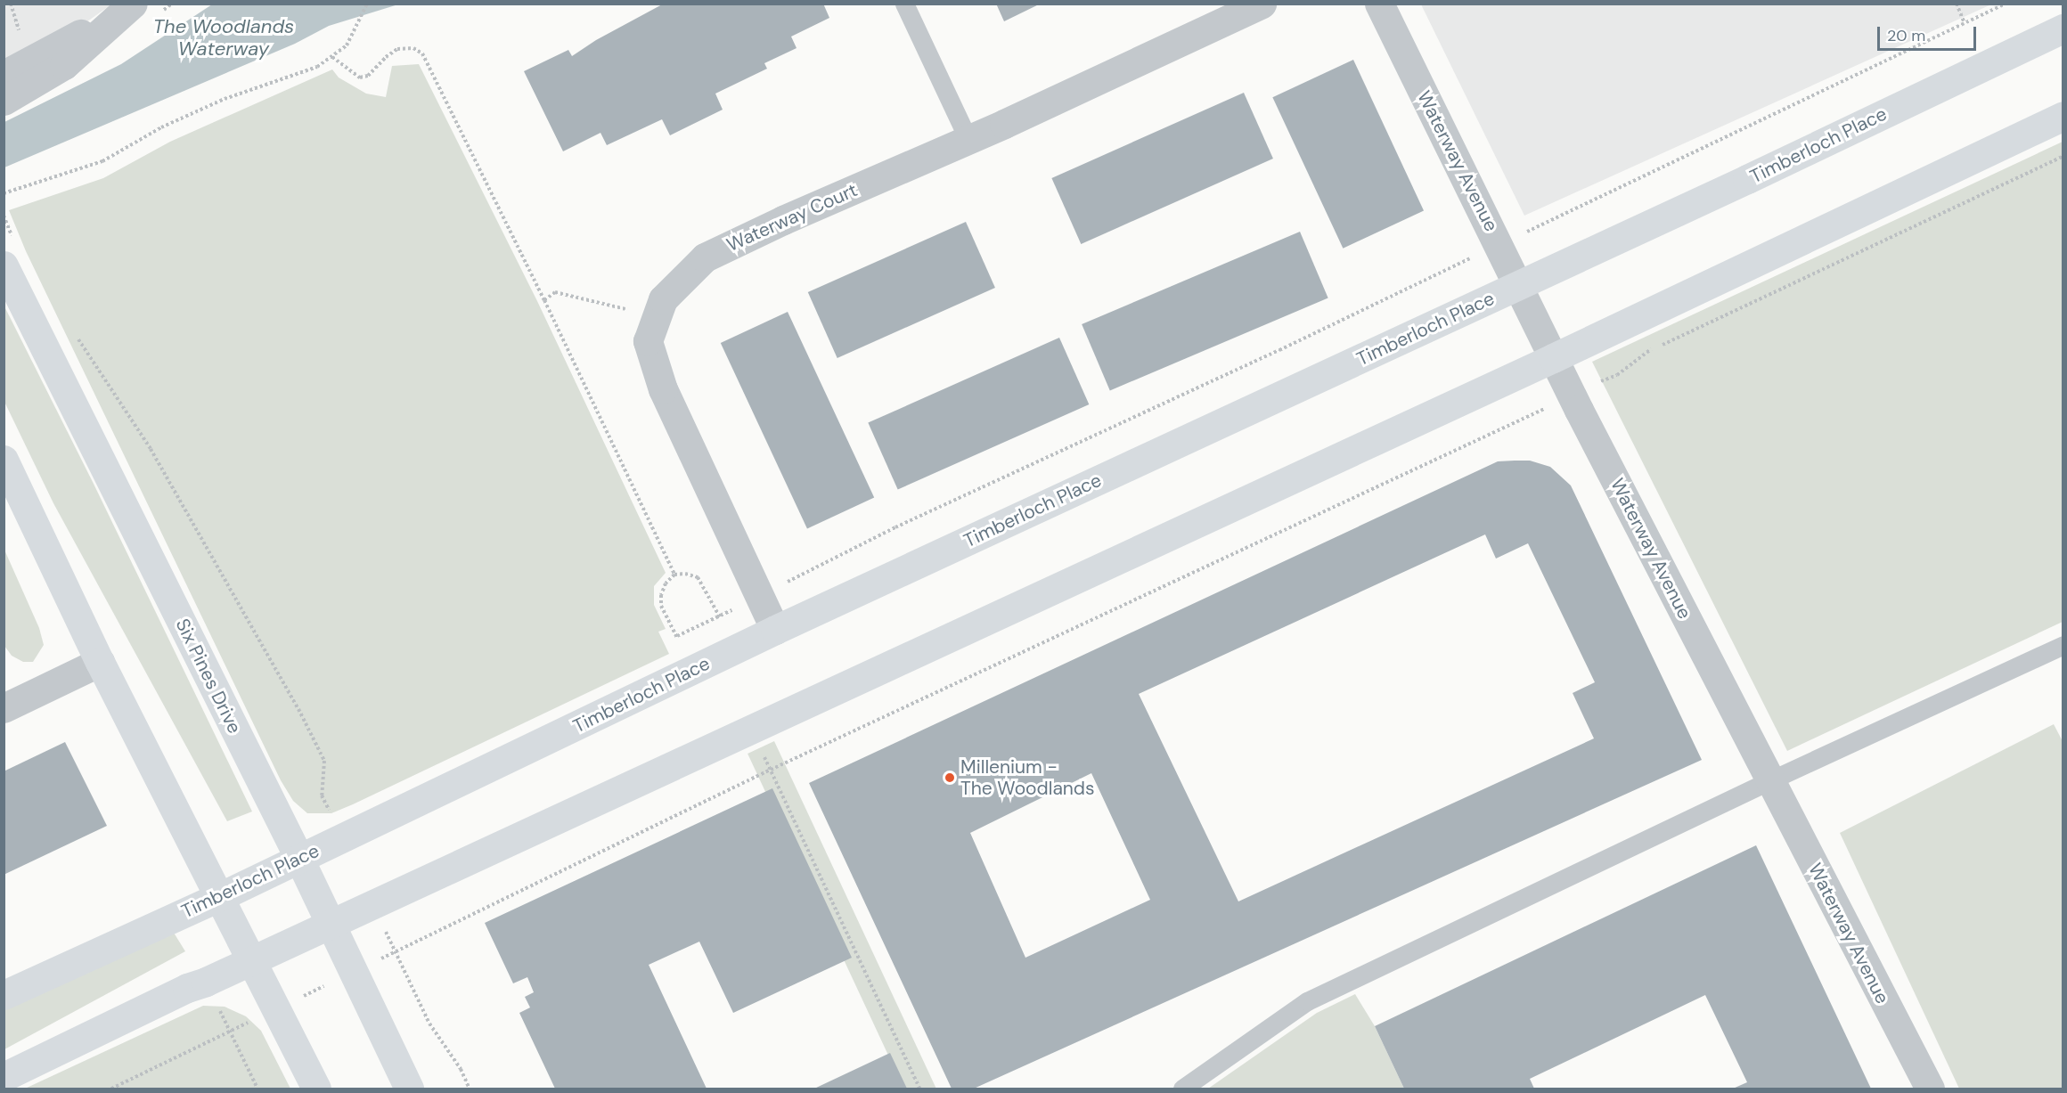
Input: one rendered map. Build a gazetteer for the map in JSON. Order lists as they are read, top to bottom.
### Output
{
  "streets": {
    "street": [
      "Timberloch Place",
      "Waterway Avenue",
      "Waterway Court",
      "Six Pines Drive"
    ]
  },
  "crossings": [
    ["Timberloch Place", "Waterway Avenue"],
    ["Timberloch Place", "Waterway Court"],
    ["Timberloch Place", "Six Pines Drive"]
  ],
  "water": ["The Woodlands Waterway"],
  "places": ["Millenium - The Woodlands"],
  "scale_bar": "20 m"
}
